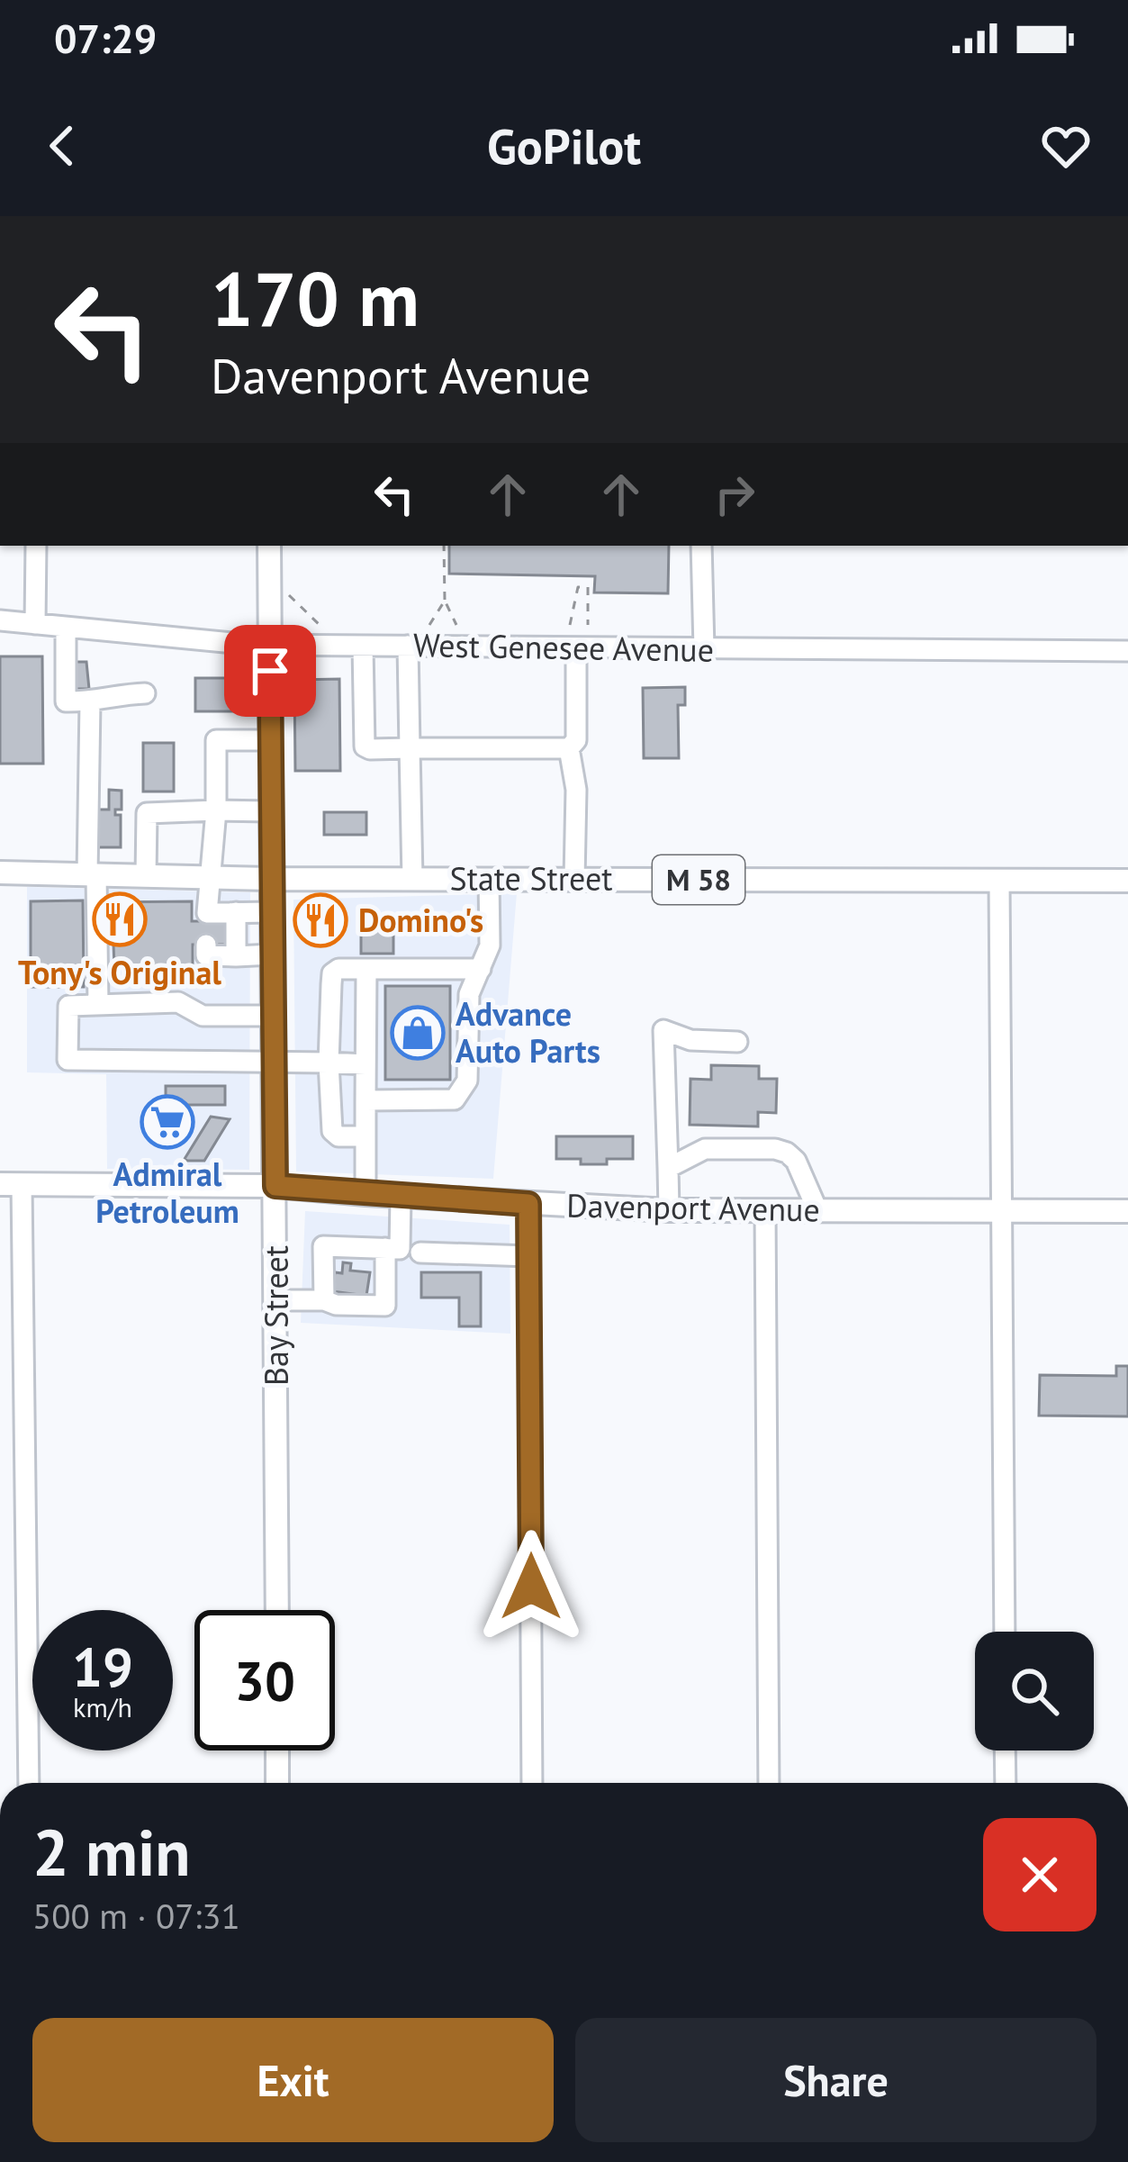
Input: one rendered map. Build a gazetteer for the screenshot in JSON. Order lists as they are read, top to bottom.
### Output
{
  "streets": {
    "main road": [
      "State Street",
      "M 58",
      "Davenport Avenue",
      "Bay Street"
    ],
    "street": ["West Genesee Avenue"]
  },
  "crossings": [
    ["West Genesee Avenue", "Bay Street"],
    ["State Street", "Bay Street"],
    ["Davenport Avenue", "Bay Street"]
  ],
  "places": {
    "restaurant": ["Tony's Original", "Domino's"],
    "shop": ["Advance Auto Parts"],
    "supermarket": ["Admiral Petroleum"]
  },
  "page": {
    "status": "07:29",
    "header": "GoPilot",
    "turn": ["170 m", "Davenport Avenue"],
    "speed": "19 km/h",
    "limit": "30",
    "heading": ["2 min", "500 m · 07:31"],
    "buttons": ["Exit", "Share"]
  }
}
